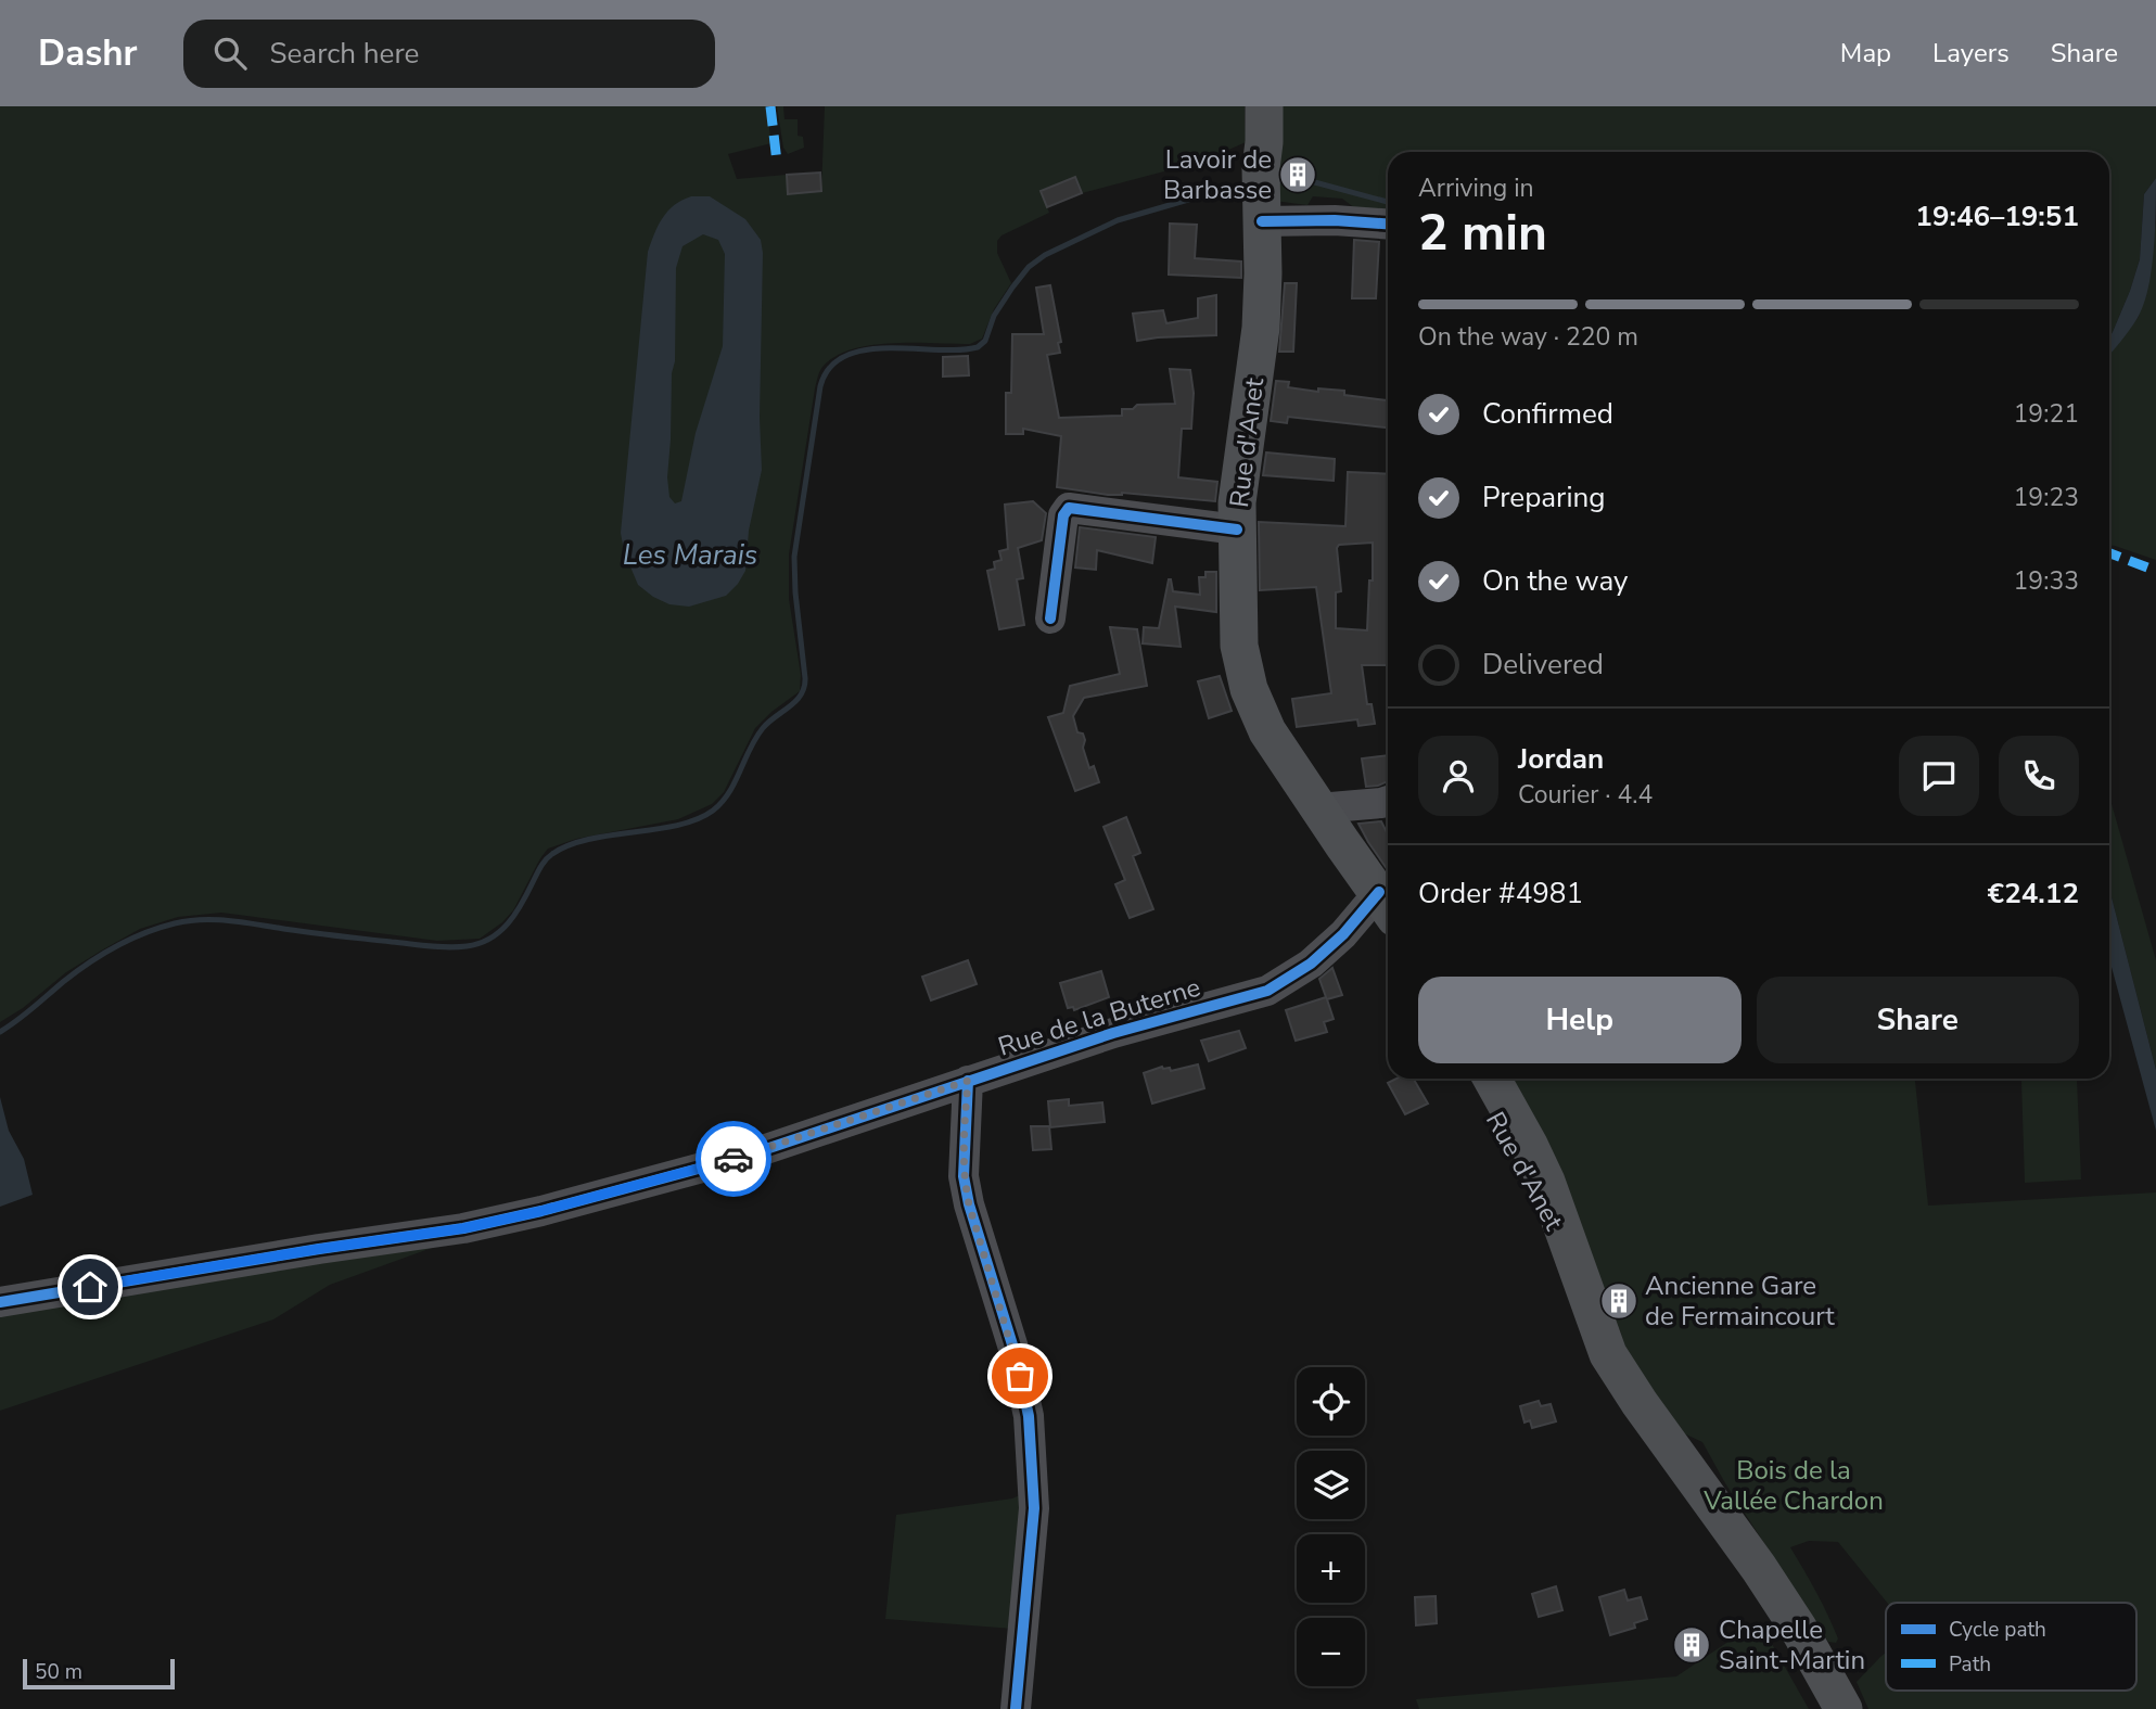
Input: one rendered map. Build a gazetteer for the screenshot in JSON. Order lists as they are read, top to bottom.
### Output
{
  "streets": {
    "main road": ["Rue d'Anet"],
    "street": ["Rue de la Buterne"]
  },
  "crossings": [
    ["Rue d'Anet", "Rue de la Buterne"]
  ],
  "water": ["Les Marais"],
  "parks": ["Bois de la Vallée Chardon"],
  "places": {
    "building": ["Lavoir de Barbasse", "Ancienne Gare de Fermaincourt", "Chapelle Saint-Martin"]
  },
  "legend": ["Cycle path", "Path"],
  "scale_bar": "50 m",
  "page": {
    "header": "Dashr",
    "search": "Search here",
    "nav": ["Map", "Layers", "Share"],
    "heading": ["2 min", "Arriving in", "19:46–19:51"],
    "panel": [
      "Jordan",
      "Courier · 4.4",
      "Order #4981",
      "€24.12"
    ],
    "bar": "On the way · 220 m",
    "list": [
      ["Confirmed", "19:21"],
      ["Preparing", "19:23"],
      ["On the way", "19:33"],
      "Delivered"
    ],
    "buttons": ["Help", "Share"],
    "map_buttons": ["+", "−"],
    "scale": "50 m"
  }
}
